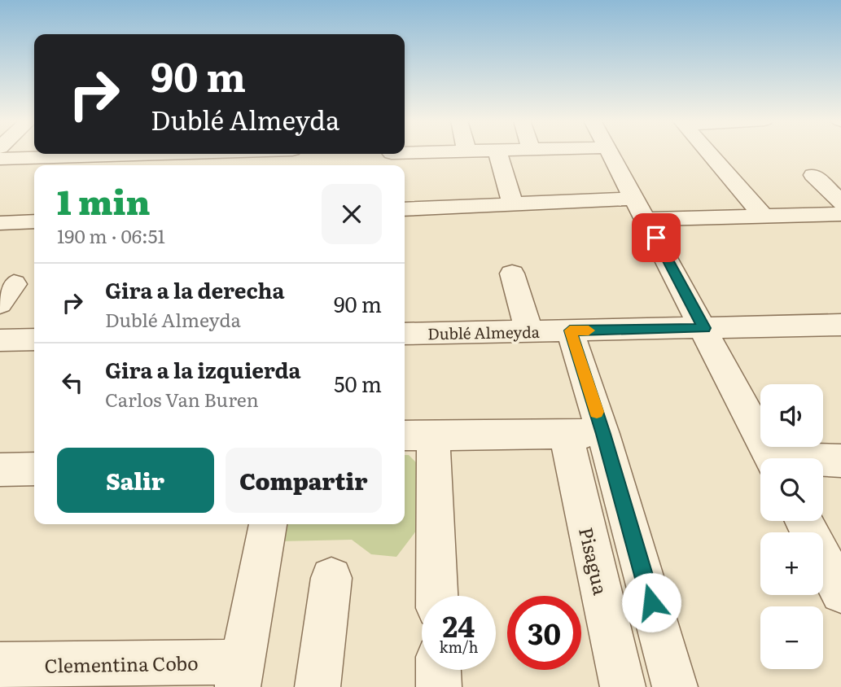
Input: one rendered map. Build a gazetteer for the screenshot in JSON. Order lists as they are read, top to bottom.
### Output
{
  "streets": {
    "street": ["Dublé Almeyda", "Pisagua", "Clementina Cobo"]
  },
  "page": {
    "turn": ["90 m", "Dublé Almeyda"],
    "heading": ["1 min", "190 m · 06:51"],
    "list": [
      {
        "name": "Gira a la derecha",
        "note": "Dublé Almeyda",
        "value": "90 m"
      },
      {
        "name": "Gira a la izquierda",
        "note": "Carlos Van Buren",
        "value": "50 m"
      }
    ],
    "map_buttons": ["+", "−"],
    "buttons": ["Salir", "Compartir"],
    "speed": "24 km/h",
    "limit": "30"
  }
}
